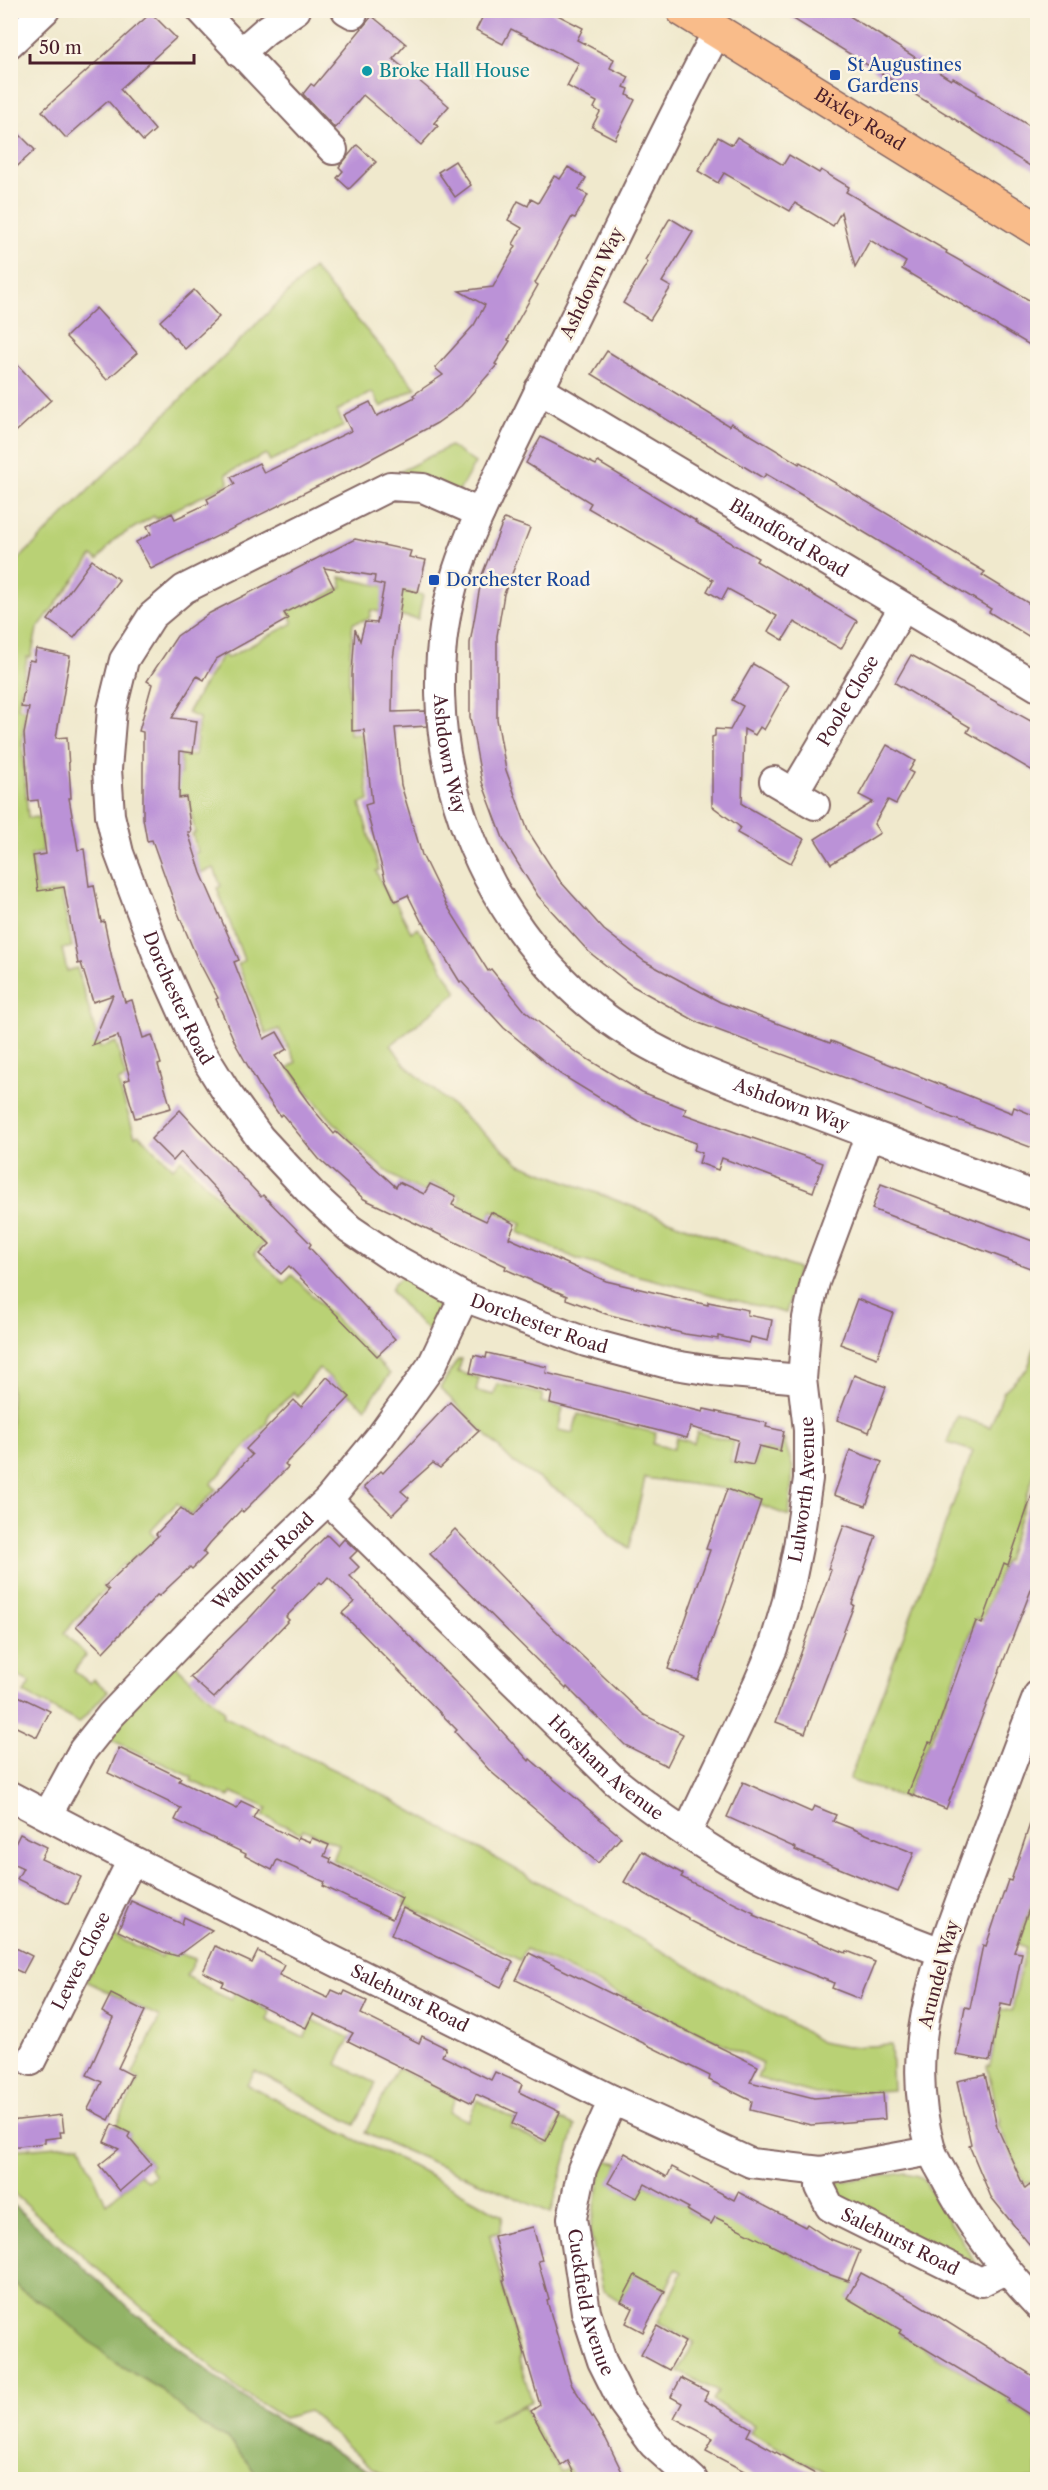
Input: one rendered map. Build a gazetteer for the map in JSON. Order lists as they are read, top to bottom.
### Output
{
  "streets": {
    "main road": ["Bixley Road"],
    "street": [
      "Ashdown Way",
      "Blandford Road",
      "Poole Close",
      "Dorchester Road",
      "Lulworth Avenue",
      "Wadhurst Road",
      "Horsham Avenue",
      "Lewes Close",
      "Arundel Way",
      "Salehurst Road",
      "Cuckfield Avenue"
    ]
  },
  "crossings": [
    ["Bixley Road", "Ashdown Way"],
    ["Ashdown Way", "Blandford Road"],
    ["Ashdown Way", "Dorchester Road"],
    ["Ashdown Way", "Lulworth Avenue"],
    ["Blandford Road", "Poole Close"],
    ["Dorchester Road", "Lulworth Avenue"],
    ["Dorchester Road", "Wadhurst Road"],
    ["Lulworth Avenue", "Horsham Avenue"],
    ["Wadhurst Road", "Horsham Avenue"],
    ["Wadhurst Road", "Salehurst Road"],
    ["Horsham Avenue", "Arundel Way"],
    ["Lewes Close", "Salehurst Road"],
    ["Arundel Way", "Salehurst Road"],
    ["Salehurst Road", "Cuckfield Avenue"]
  ],
  "places": {
    "other": ["Broke Hall House"],
    "transit": ["St Augustines Gardens", "Dorchester Road"]
  },
  "scale_bar": "50 m"
}
